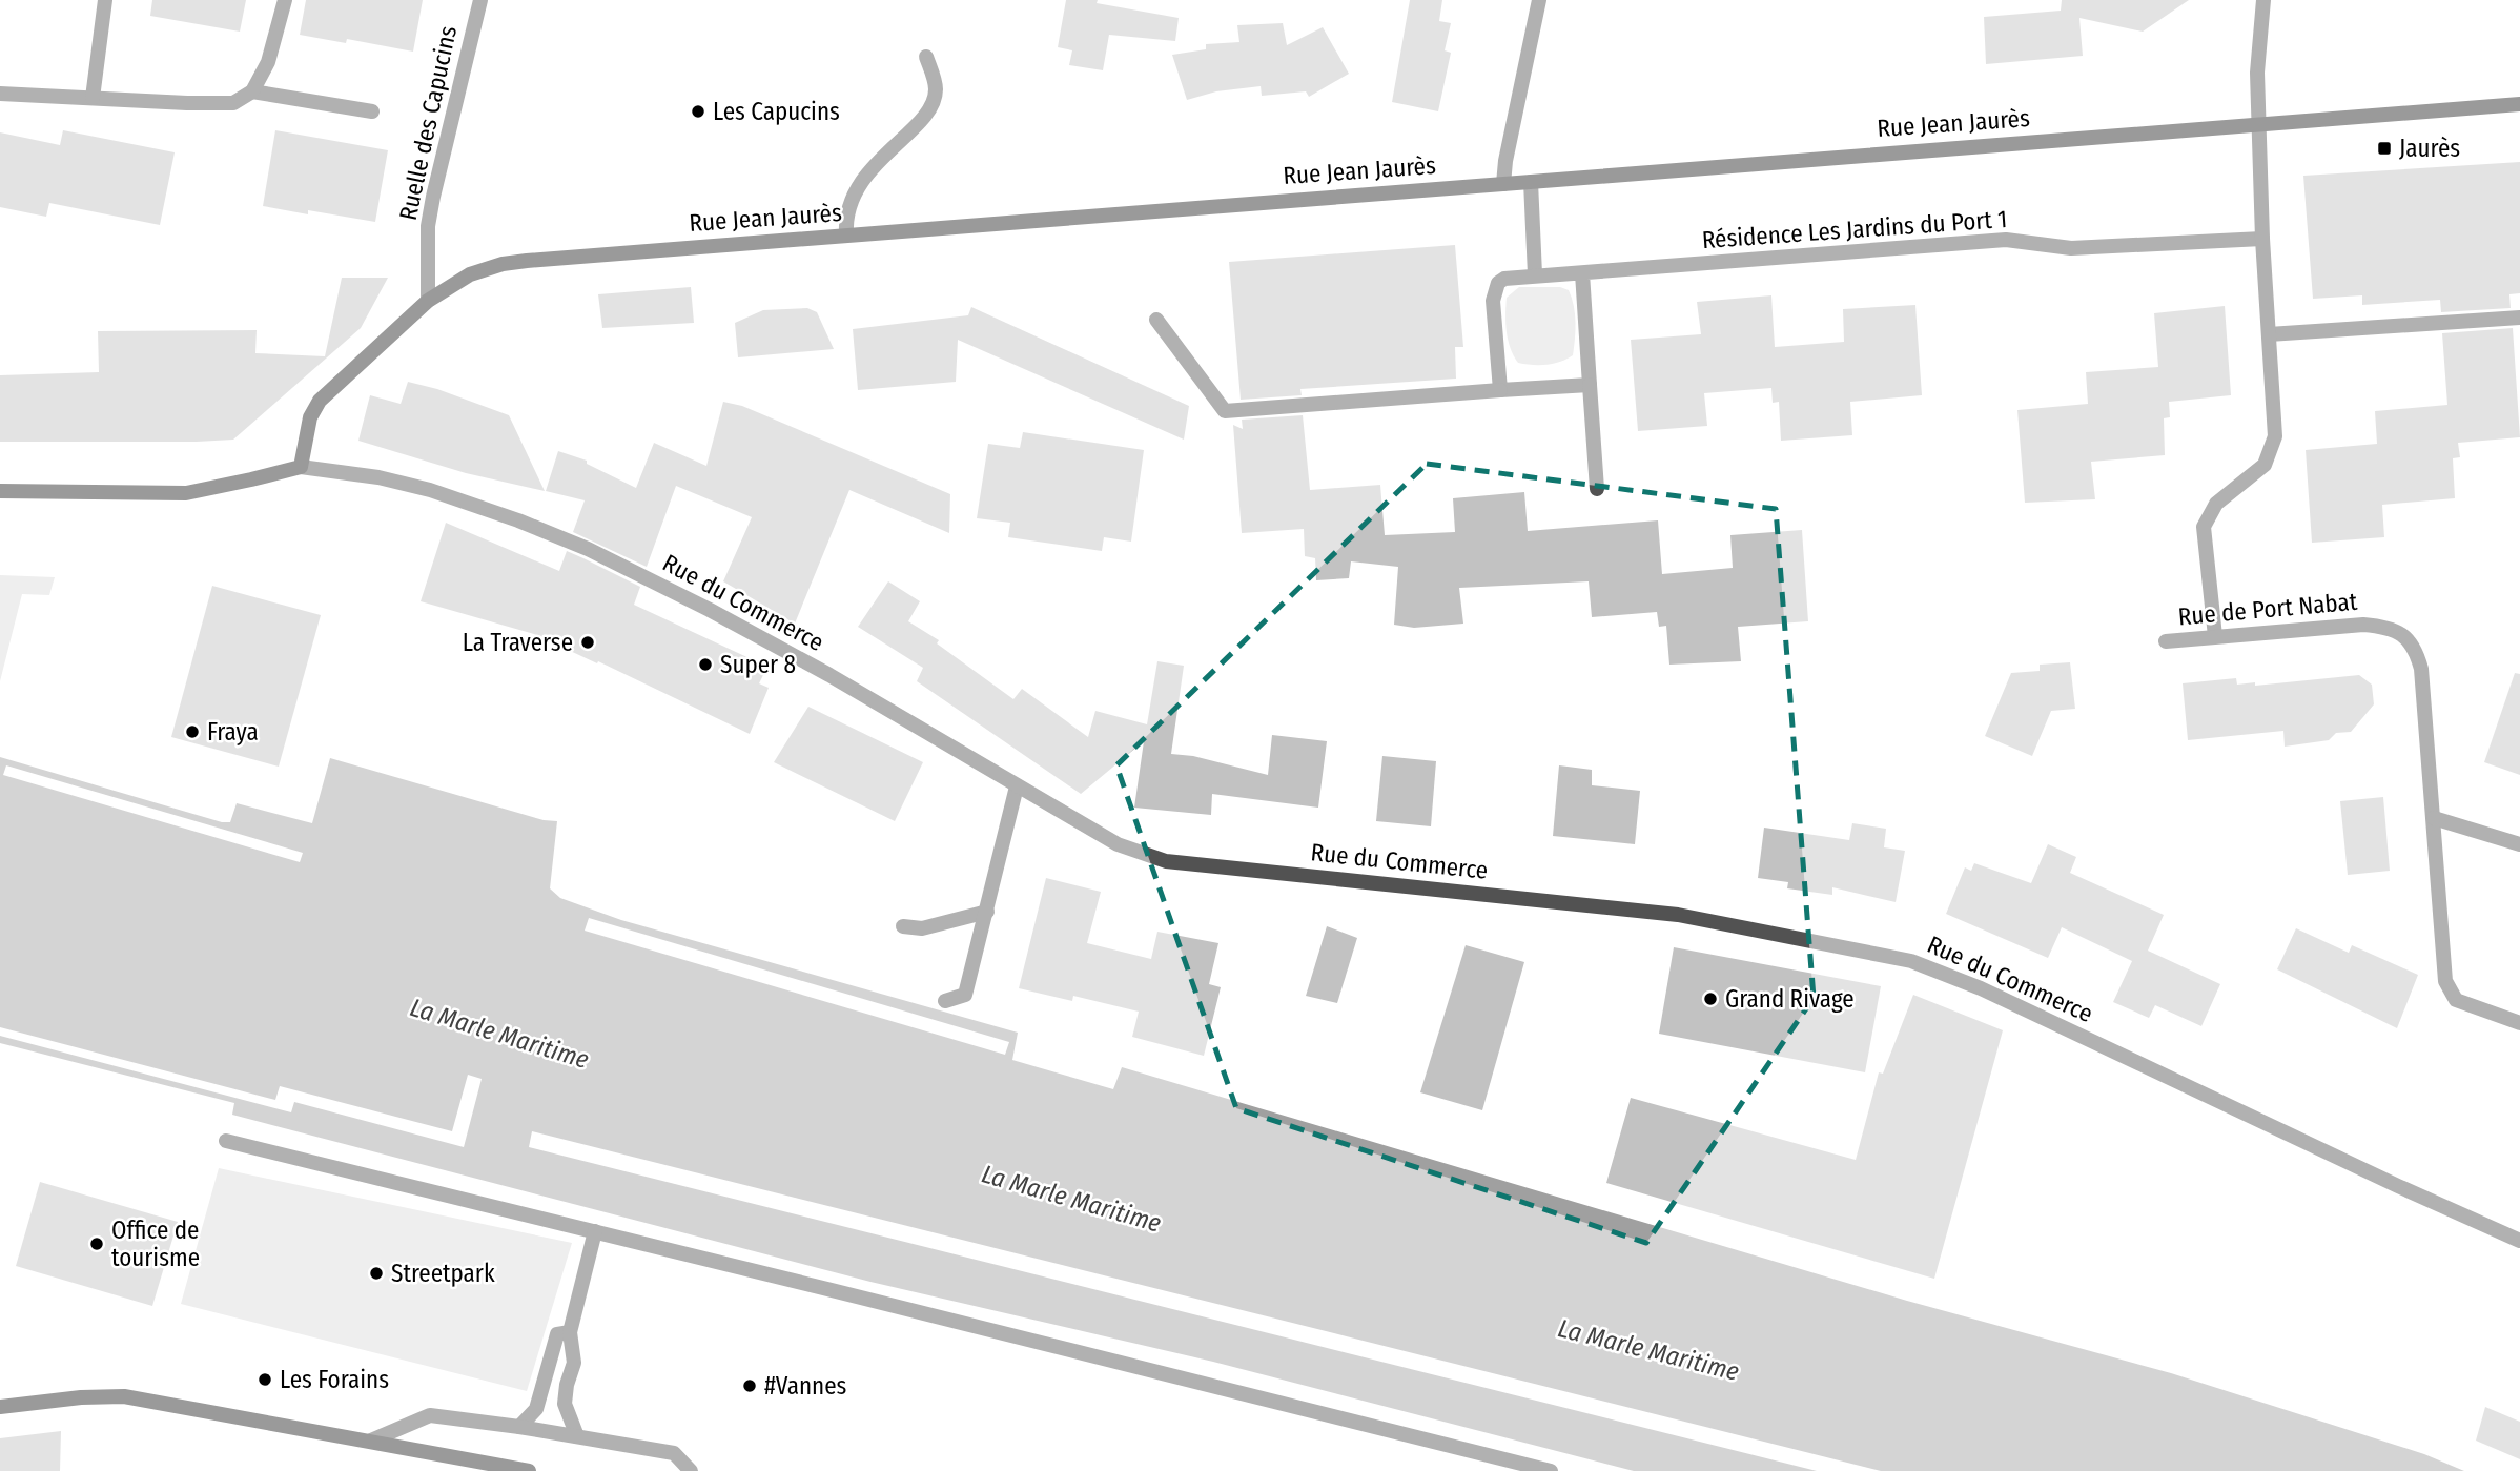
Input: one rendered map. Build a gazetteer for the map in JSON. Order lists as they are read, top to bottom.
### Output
{
  "streets": {
    "main road": ["Rue Jean Jaurès"],
    "street": [
      "Ruelle des Capucins",
      "Résidence Les Jardins du Port 1",
      "Rue du Commerce",
      "Rue de Port Nabat"
    ]
  },
  "crossings": [
    ["Ruelle des Capucins", "Rue Jean Jaurès"],
    ["Rue Jean Jaurès", "Rue du Commerce"]
  ],
  "water": ["La Marle Maritime"],
  "places": {
    "other": [
      "Les Capucins",
      "La Traverse",
      "Super 8",
      "Fraya",
      "Grand Rivage",
      "Office de tourisme",
      "Streetpark",
      "Les Forains",
      "#Vannes"
    ],
    "transit": ["Jaurès"]
  }
}
